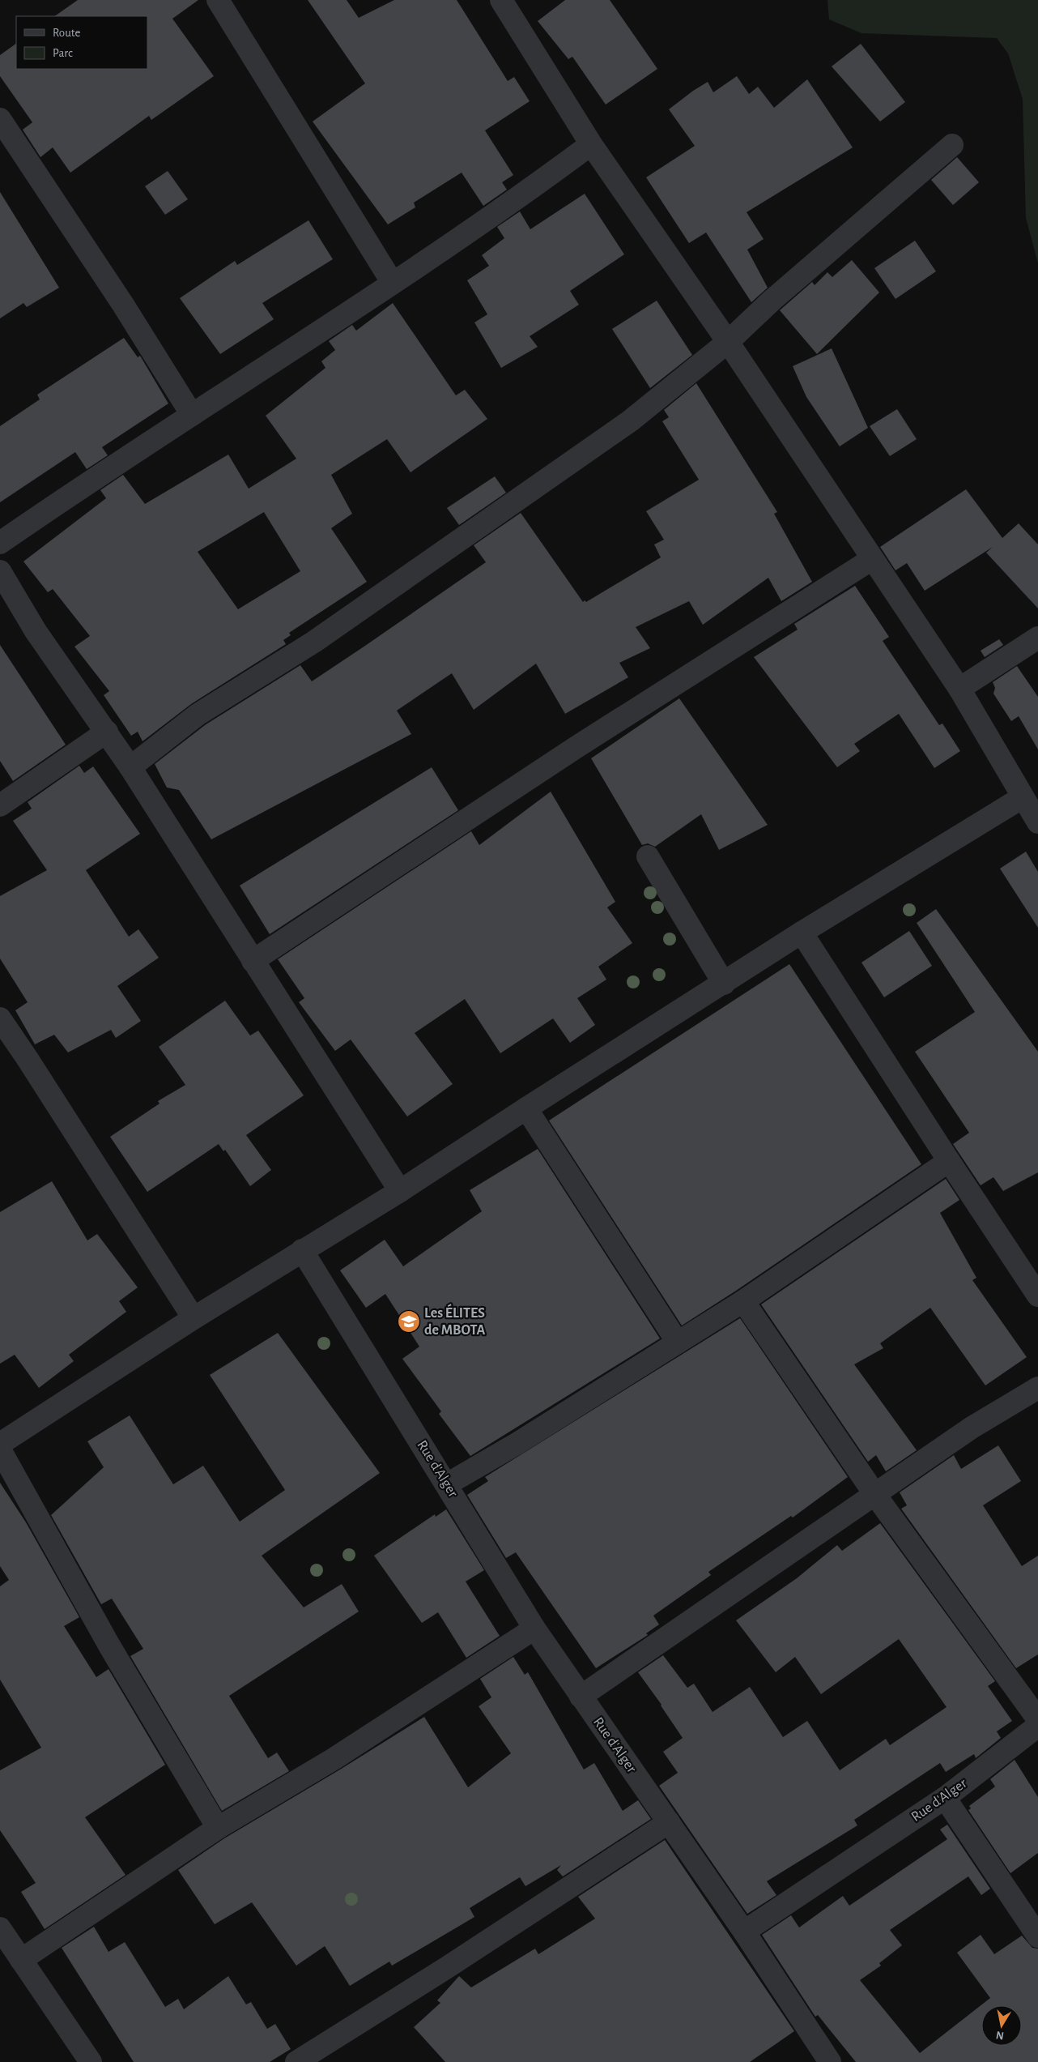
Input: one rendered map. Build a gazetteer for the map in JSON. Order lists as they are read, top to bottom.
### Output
{
  "streets": {
    "street": ["Rue d'Alger"]
  },
  "places": {
    "school or university": ["Les ÉLITES de MBOTA"]
  },
  "legend": ["Route", "Parc"],
  "north": "bottom"
}
